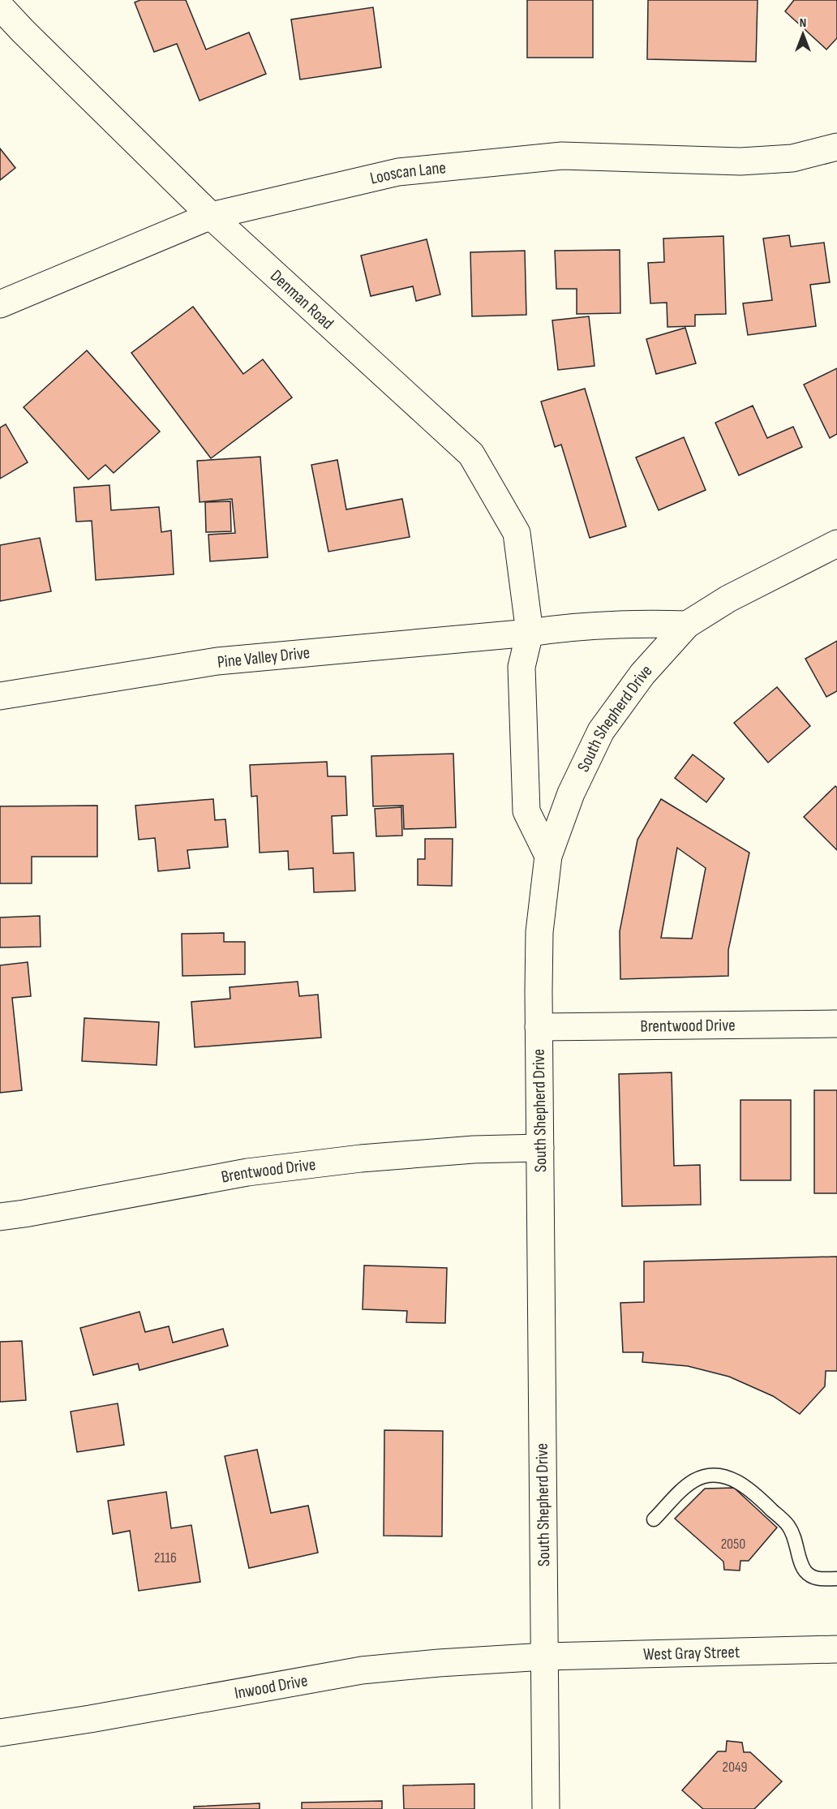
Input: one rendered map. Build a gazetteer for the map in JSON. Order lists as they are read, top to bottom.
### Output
{
  "streets": {
    "street": [
      "Looscan Lane",
      "Denman Road",
      "Pine Valley Drive",
      "South Shepherd Drive",
      "Brentwood Drive",
      "West Gray Street",
      "Inwood Drive"
    ]
  },
  "crossings": [
    ["Looscan Lane", "Denman Road"],
    ["Denman Road", "Pine Valley Drive"],
    ["Pine Valley Drive", "South Shepherd Drive"],
    ["South Shepherd Drive", "Brentwood Drive"],
    ["South Shepherd Drive", "West Gray Street"],
    ["South Shepherd Drive", "Inwood Drive"],
    ["West Gray Street", "Inwood Drive"]
  ],
  "house_numbers": ["2050", "2116", "2049"],
  "north": "top"
}
